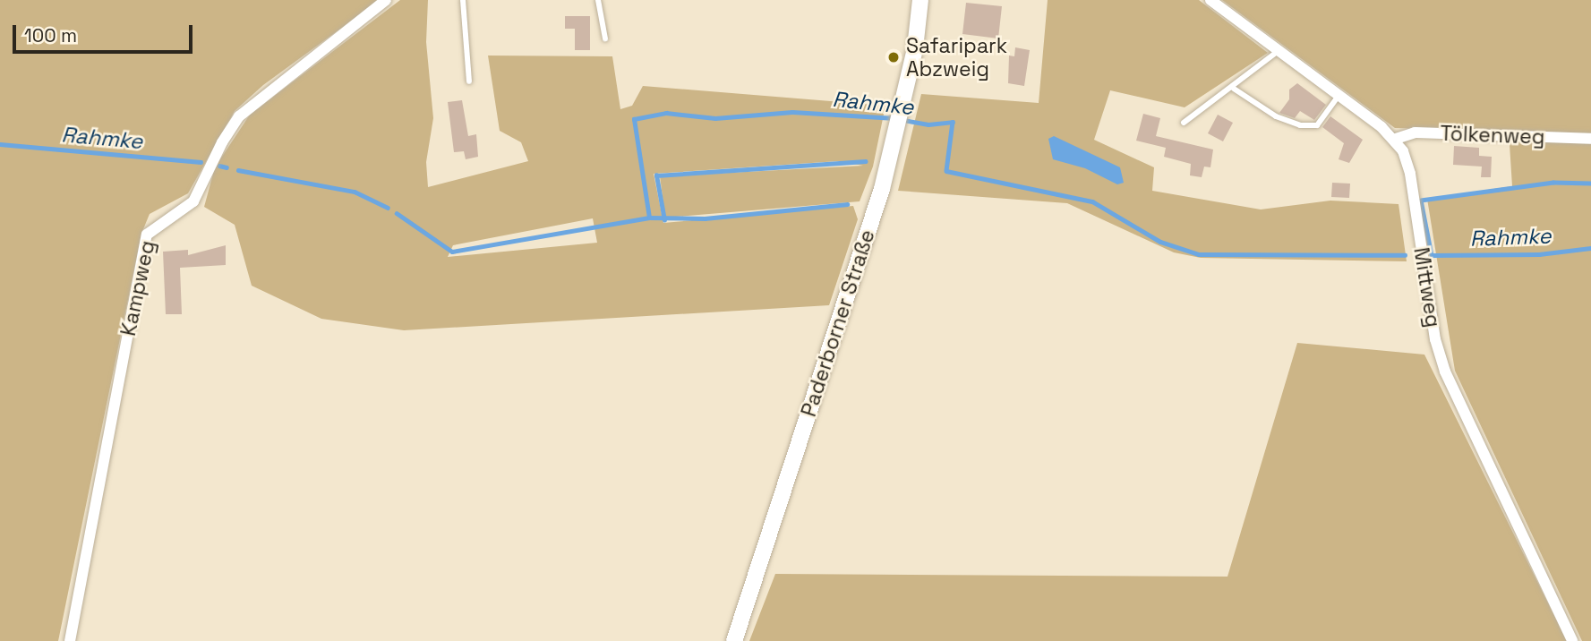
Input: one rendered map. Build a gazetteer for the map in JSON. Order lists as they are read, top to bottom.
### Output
{
  "streets": {
    "main road": ["Paderborner Straße"],
    "street": ["Tölkenweg", "Mittweg", "Kampweg"]
  },
  "crossings": [
    ["Tölkenweg", "Mittweg"]
  ],
  "water": ["Rahmke"],
  "places": ["Safaripark Abzweig"],
  "scale_bar": "100 m"
}
